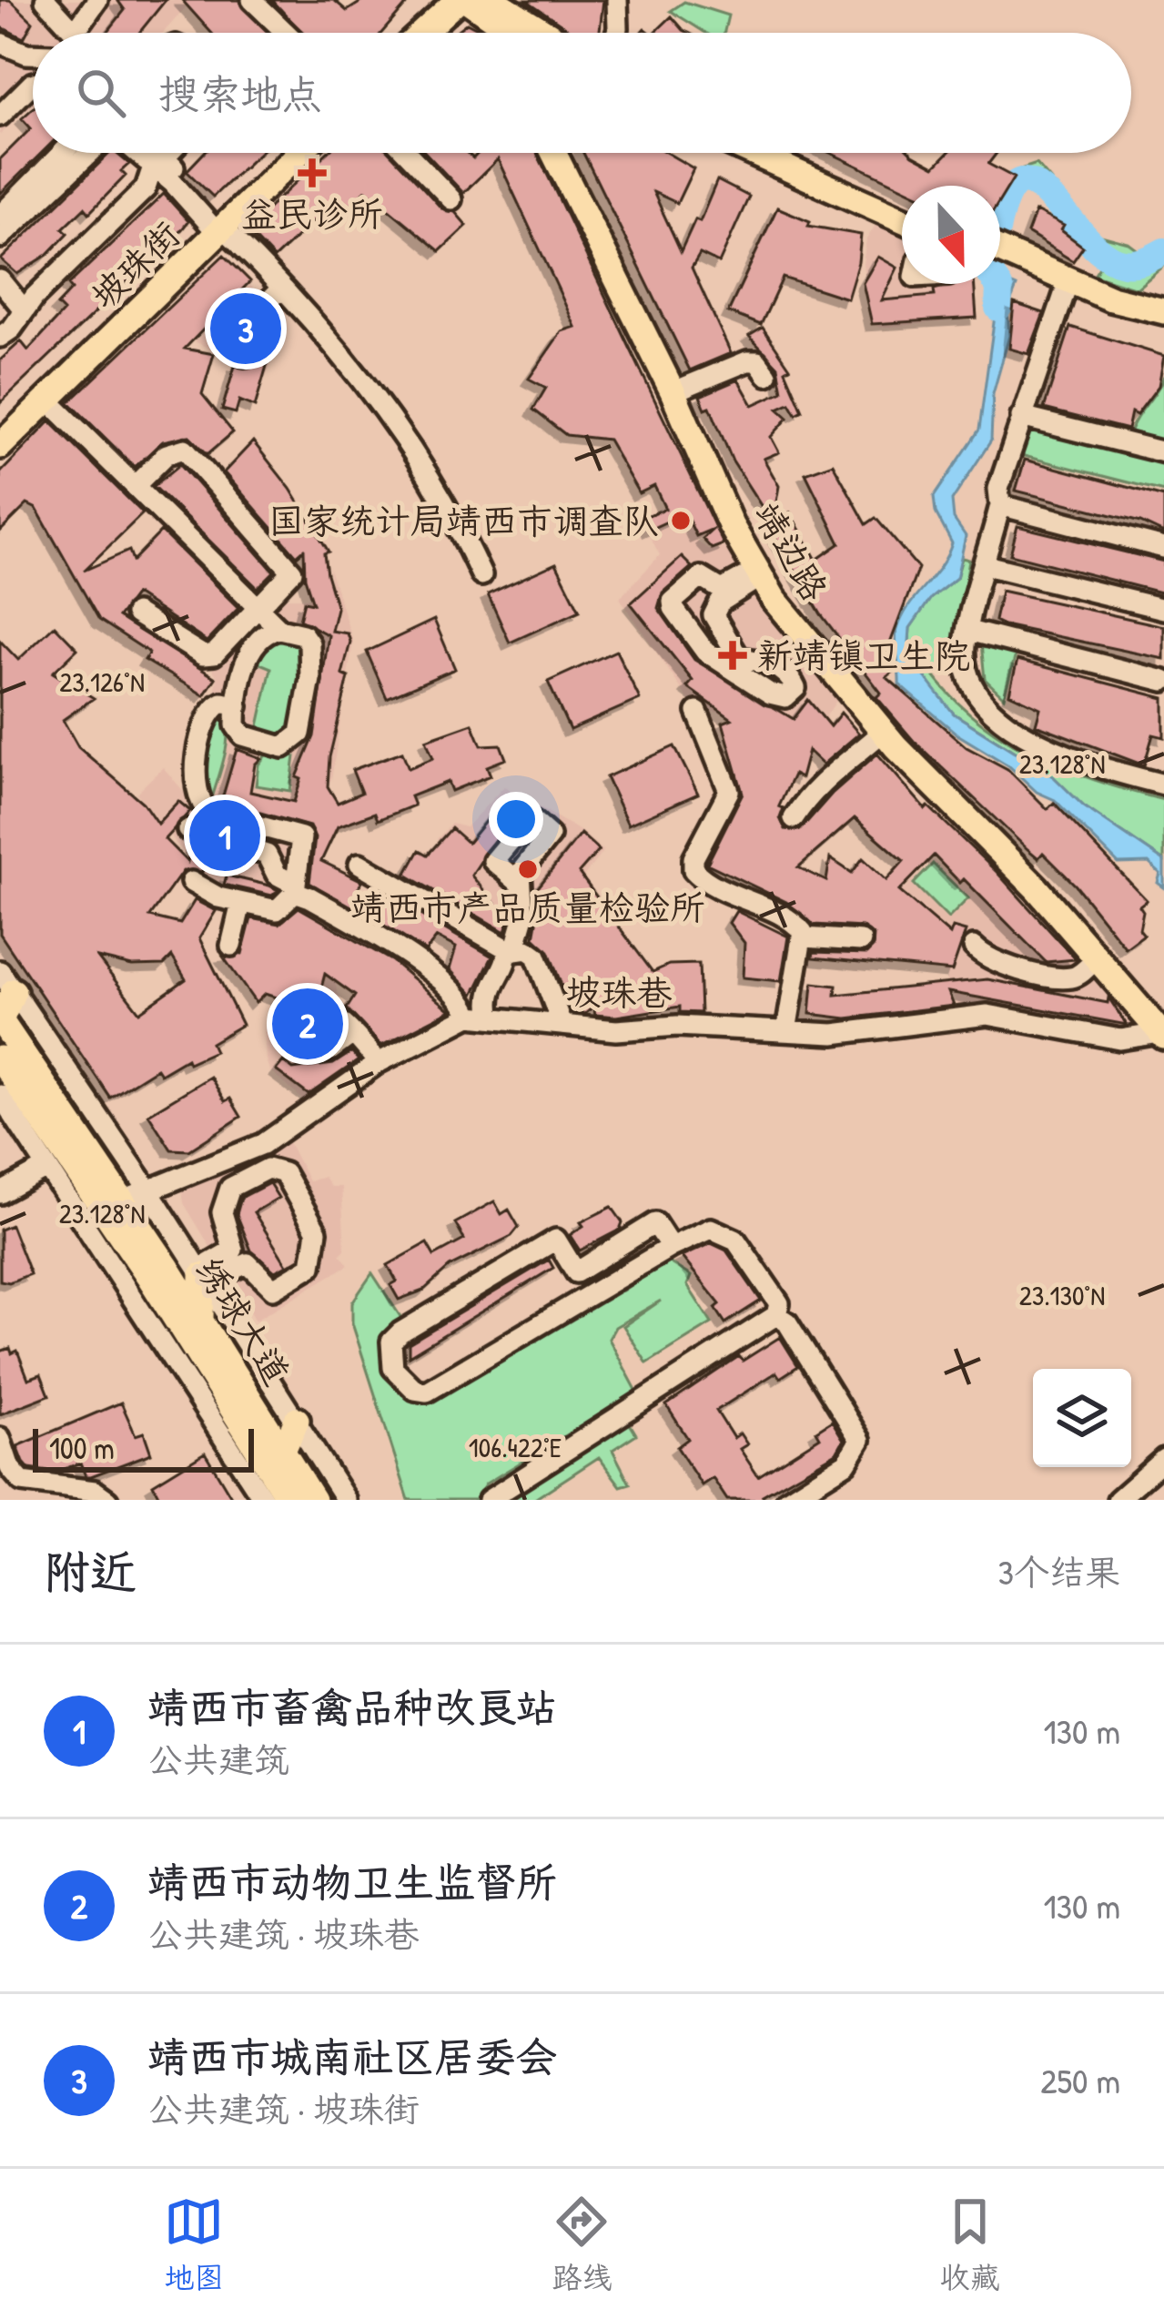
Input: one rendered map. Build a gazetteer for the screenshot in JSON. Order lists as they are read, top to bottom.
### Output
{
  "streets": {
    "main road": ["坡珠街", "靖边路", "绣球大道"],
    "street": ["坡珠巷"]
  },
  "crossings": [
    ["靖边路", "坡珠巷"],
    ["坡珠巷", "绣球大道"]
  ],
  "places": {
    "health": ["益民诊所", "新靖镇卫生院"],
    "other": ["国家统计局靖西市调查队", "靖西市产品质量检验所"]
  },
  "scale_bar": "100 m",
  "north": "bottom",
  "page": {
    "search": "搜索地点",
    "pins": ["3", "1", "2"],
    "scale": "100 m",
    "heading": ["附近", "3个结果"],
    "list": [
      {
        "mark": "1",
        "name": "靖西市畜禽品种改良站",
        "note": "公共建筑",
        "value": "130 m"
      },
      {
        "mark": "2",
        "name": "靖西市动物卫生监督所",
        "note": "公共建筑 · 坡珠巷",
        "value": "130 m"
      },
      {
        "mark": "3",
        "name": "靖西市城南社区居委会",
        "note": "公共建筑 · 坡珠街",
        "value": "250 m"
      }
    ],
    "nav": ["地图", "路线", "收藏"]
  },
  "coordinates": [
    "23.126°N",
    "23.128°N",
    "23.130°N",
    "106.422°E"
  ]
}
